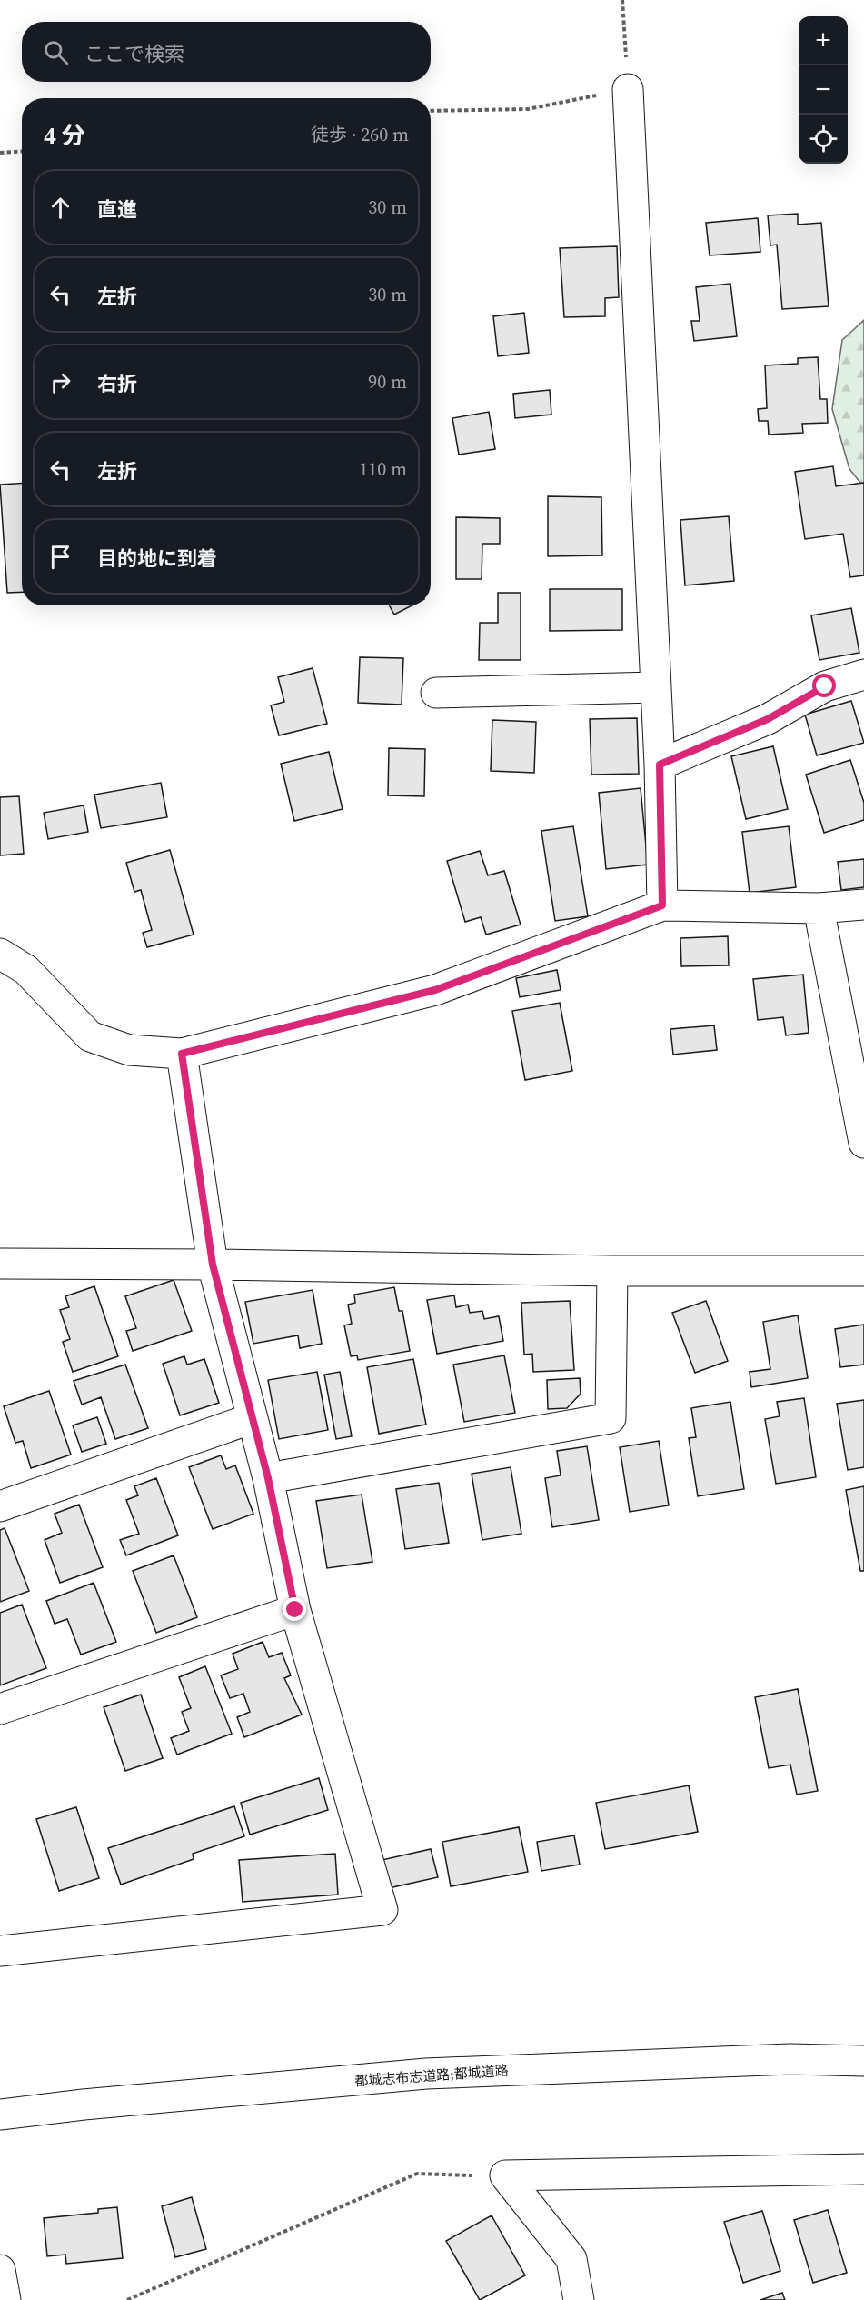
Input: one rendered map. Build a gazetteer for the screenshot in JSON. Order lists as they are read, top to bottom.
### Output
{
  "streets": {
    "main road": ["都城志布志道路;都城道路"]
  },
  "page": {
    "map_buttons": ["+", "−"],
    "search": "ここで検索",
    "heading": ["4 分", "徒歩 · 260 m"],
    "list": [
      ["直進", "30 m"],
      ["左折", "30 m"],
      ["右折", "90 m"],
      ["左折", "110 m"],
      "目的地に到着"
    ]
  }
}
